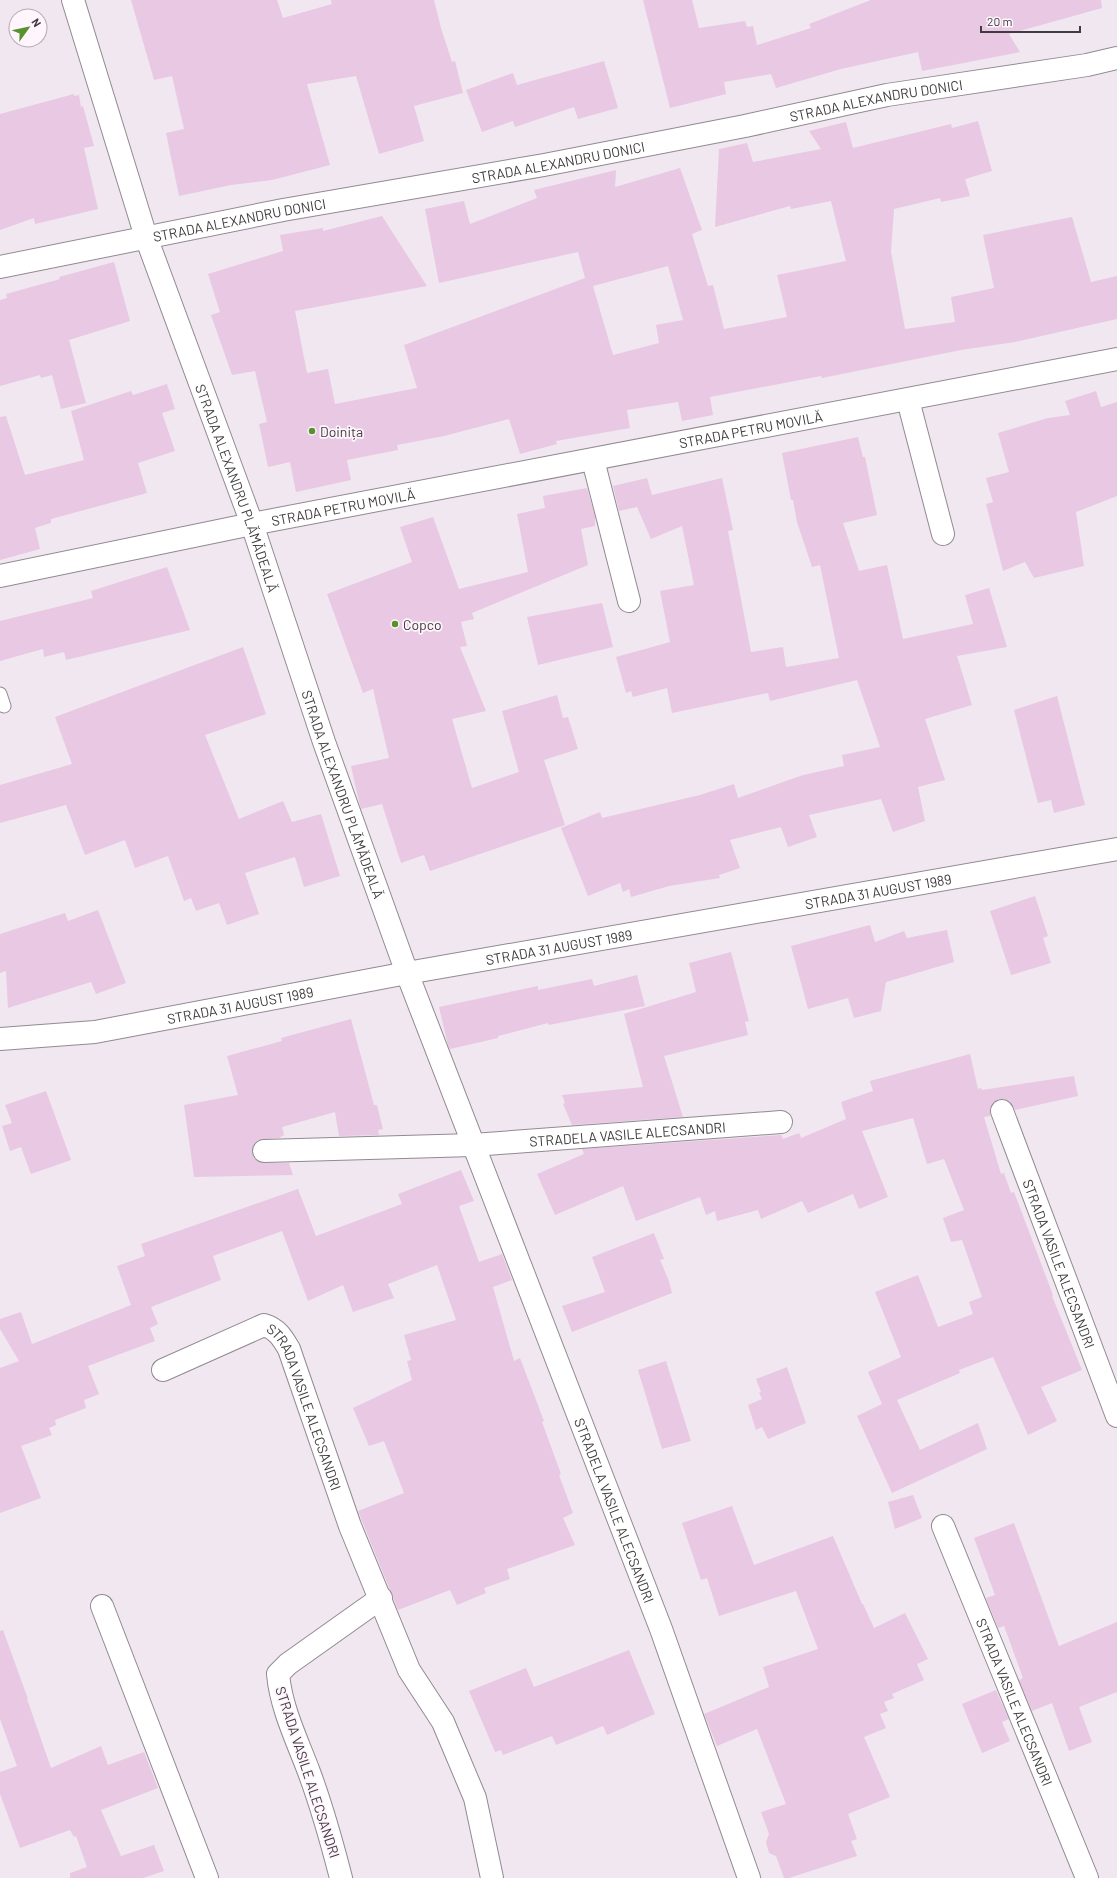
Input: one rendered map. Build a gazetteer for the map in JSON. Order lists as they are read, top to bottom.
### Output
{
  "streets": {
    "street": [
      "STRADA ALEXANDRU DONICI",
      "STRADA PETRU MOVILĂ",
      "STRADA ALEXANDRU PLĂMĂDEALĂ",
      "STRADA 31 AUGUST 1989",
      "STRADELA VASILE ALECSANDRI",
      "STRADA VASILE ALECSANDRI"
    ]
  },
  "crossings": [
    ["STRADA ALEXANDRU DONICI", "STRADA ALEXANDRU PLĂMĂDEALĂ"],
    ["STRADA PETRU MOVILĂ", "STRADA ALEXANDRU PLĂMĂDEALĂ"],
    ["STRADA ALEXANDRU PLĂMĂDEALĂ", "STRADA 31 AUGUST 1989"],
    ["STRADA ALEXANDRU PLĂMĂDEALĂ", "STRADELA VASILE ALECSANDRI"],
    ["STRADA 31 AUGUST 1989", "STRADELA VASILE ALECSANDRI"]
  ],
  "places": ["Doinița", "Copco"],
  "scale_bar": "20 m",
  "north": "top right"
}
